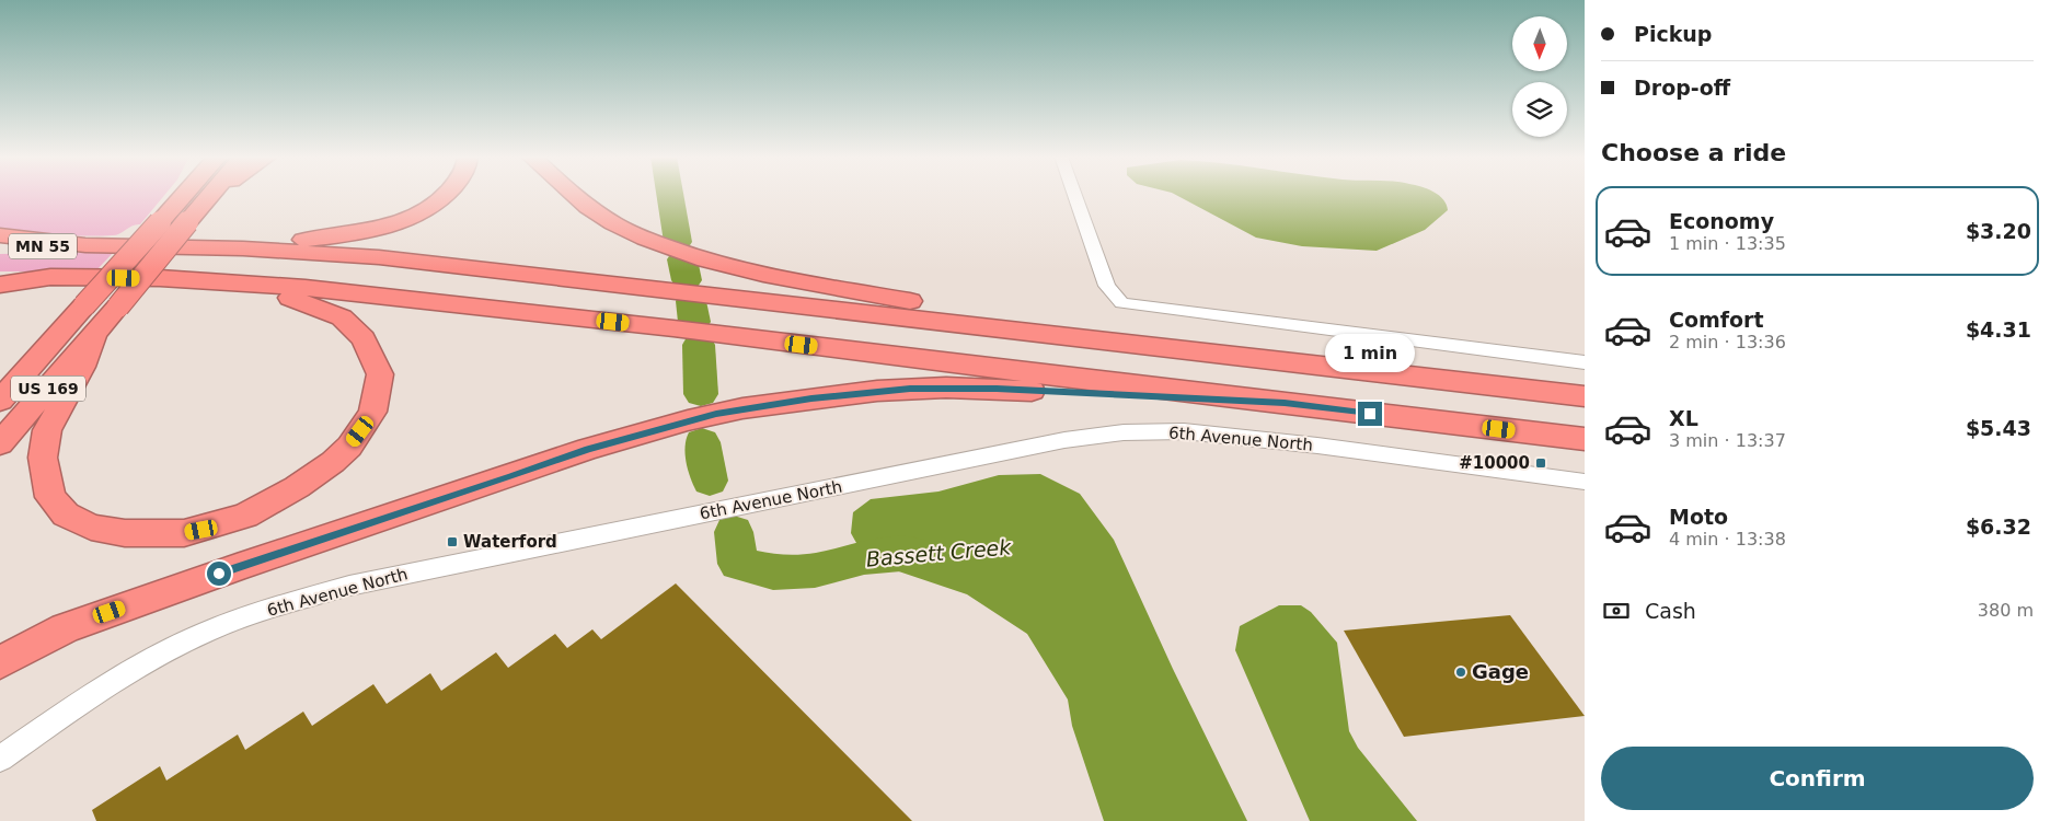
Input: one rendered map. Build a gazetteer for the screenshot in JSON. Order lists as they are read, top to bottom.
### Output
{
  "streets": {
    "highway": ["MN 55", "US 169"],
    "street": ["6th Avenue North"]
  },
  "water": ["Bassett Creek"],
  "places": {
    "transit": ["#10000", "Waterford"],
    "other": ["Gage"]
  },
  "north": "bottom",
  "page": {
    "banner": ["Pickup", "Drop-off"],
    "heading": "Choose a ride",
    "list": [
      {
        "name": "Economy",
        "note": "1 min · 13:35",
        "value": "$3.20"
      },
      {
        "name": "Comfort",
        "note": "2 min · 13:36",
        "value": "$4.31"
      },
      {
        "name": "XL",
        "note": "3 min · 13:37",
        "value": "$5.43"
      },
      {
        "name": "Moto",
        "note": "4 min · 13:38",
        "value": "$6.32"
      }
    ],
    "bubble": "1 min",
    "pay": ["Cash", "380 m"],
    "buttons": "Confirm"
  }
}
